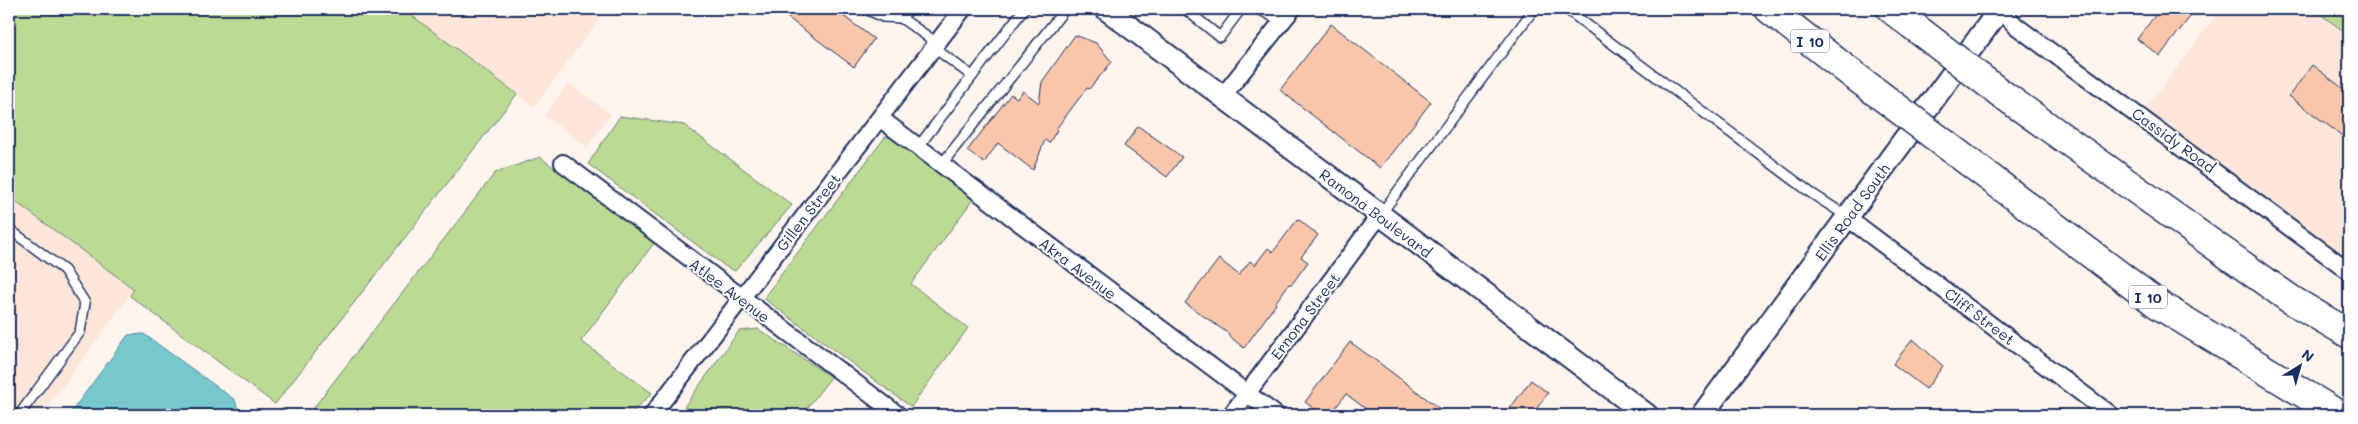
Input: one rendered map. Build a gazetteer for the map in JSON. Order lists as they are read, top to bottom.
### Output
{
  "streets": {
    "highway": ["I 10"],
    "street": [
      "Cassidy Road",
      "Gillen Street",
      "Ellis Road South",
      "Ramona Boulevard",
      "Akra Avenue",
      "Atlee Avenue",
      "Ernona Street",
      "Cliff Street"
    ]
  },
  "crossings": [
    ["Cassidy Road", "Ellis Road South"],
    ["Gillen Street", "Akra Avenue"],
    ["Gillen Street", "Atlee Avenue"],
    ["Ellis Road South", "Cliff Street"],
    ["Ramona Boulevard", "Ernona Street"],
    ["Akra Avenue", "Ernona Street"]
  ],
  "north": "top right"
}
